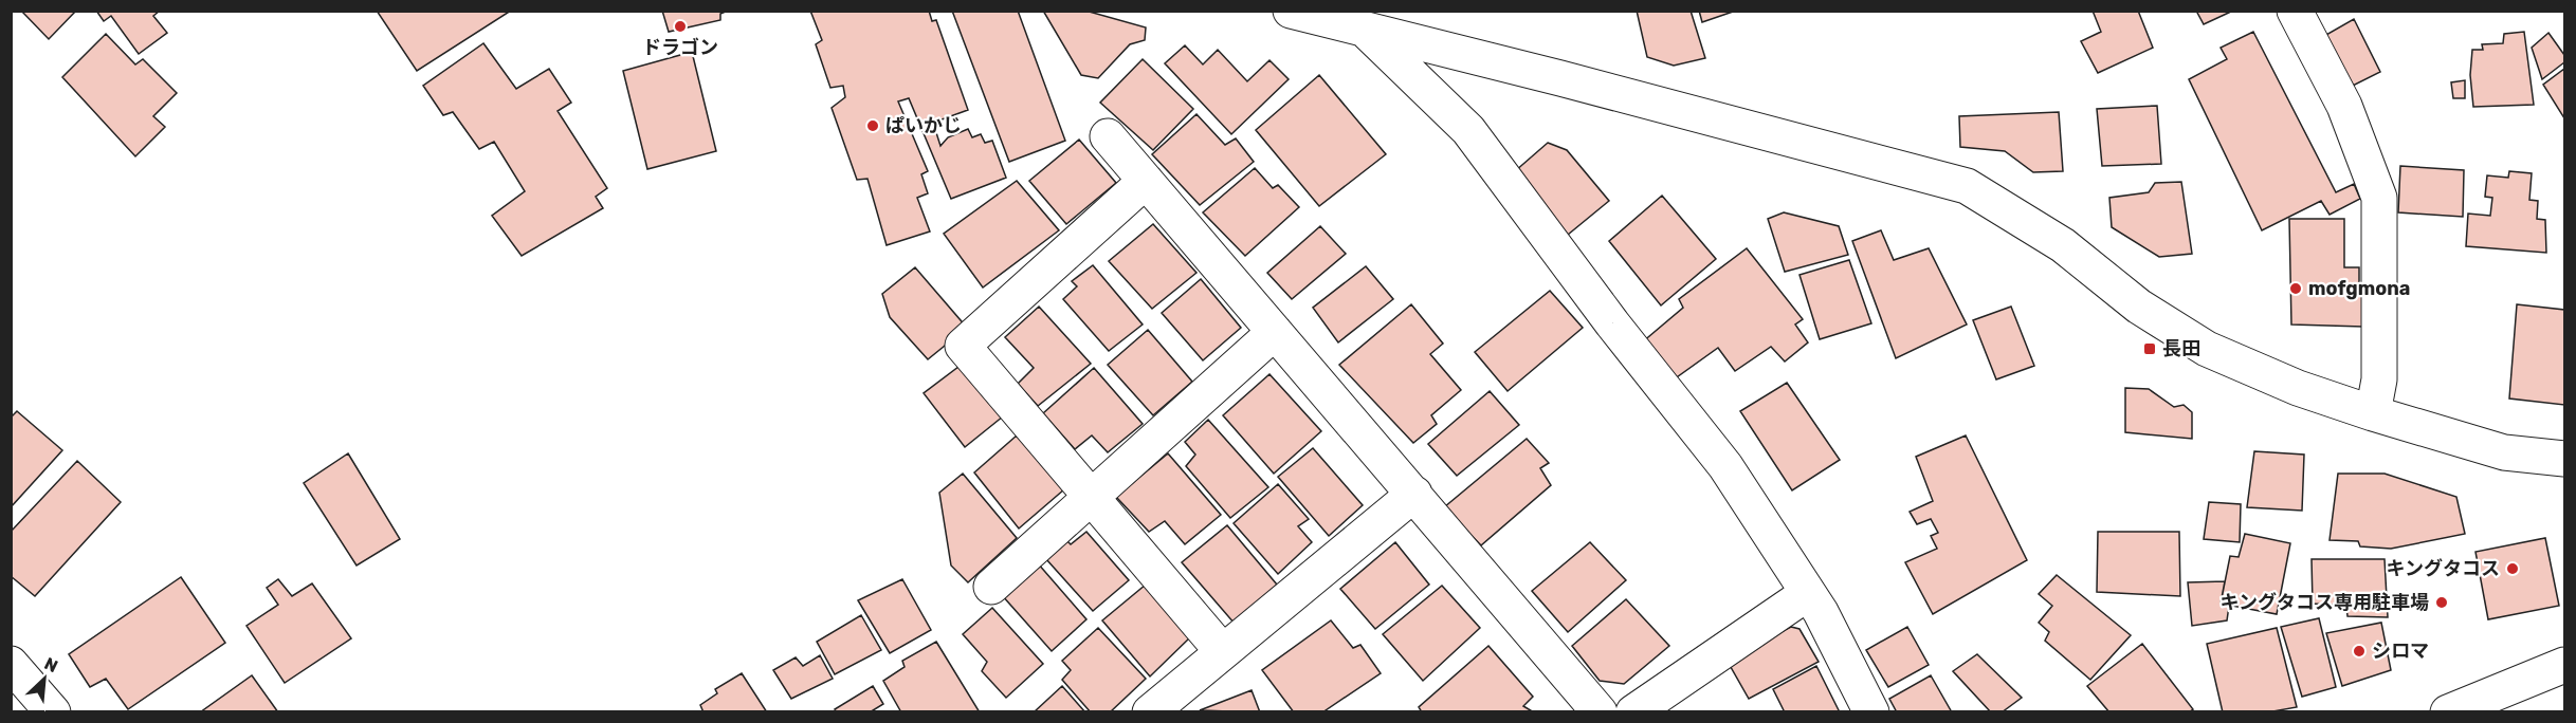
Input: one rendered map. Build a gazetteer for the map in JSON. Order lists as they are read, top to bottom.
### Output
{
  "places": {
    "other": [
      "ドラゴン",
      "ぱいかじ",
      "mofgmona",
      "キングタコス",
      "キングタコス専用駐車場",
      "シロマ"
    ],
    "transit": ["長田"]
  },
  "north": "top right"
}
